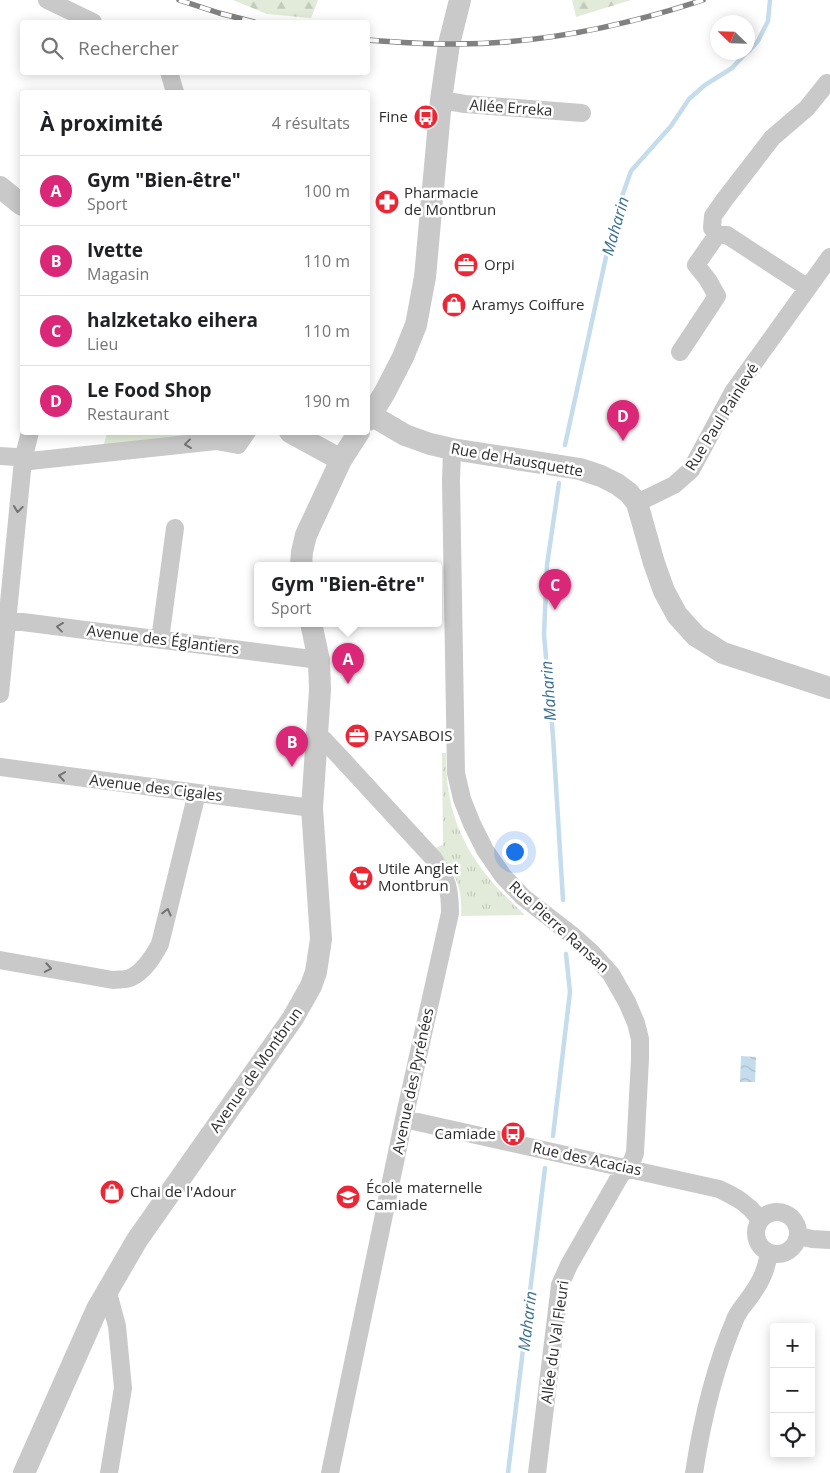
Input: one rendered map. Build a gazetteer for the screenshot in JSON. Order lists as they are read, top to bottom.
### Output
{
  "streets": {
    "street": [
      "Allée Erreka",
      "Rue Paul Painlevé",
      "Rue de Hausquette",
      "Avenue des Églantiers",
      "Avenue des Cigales",
      "Rue Pierre Ransan",
      "Avenue de Montbrun",
      "Avenue des Pyrénées",
      "Rue des Acacias",
      "Allée du Val Fleuri"
    ]
  },
  "crossings": [
    ["Rue Paul Painlevé", "Rue de Hausquette"],
    ["Rue de Hausquette", "Rue Pierre Ransan"],
    ["Avenue des Églantiers", "Avenue de Montbrun"],
    ["Avenue des Cigales", "Avenue de Montbrun"],
    ["Rue Pierre Ransan", "Rue des Acacias"],
    ["Rue Pierre Ransan", "Allée du Val Fleuri"],
    ["Avenue de Montbrun", "Avenue des Pyrénées"],
    ["Avenue des Pyrénées", "Rue des Acacias"],
    ["Rue des Acacias", "Allée du Val Fleuri"]
  ],
  "one_way": ["Avenue des Églantiers", "Avenue des Cigales"],
  "water": ["Maharin"],
  "places": {
    "bus stop": ["Fine", "Camiade"],
    "pharmacy": ["Pharmacie de Montbrun"],
    "office": ["Orpi", "PAYSABOIS"],
    "shop": ["Aramys Coiffure", "Chai de l'Adour"],
    "supermarket": ["Utile Anglet Montbrun"],
    "school or university": ["École maternelle Camiade"]
  },
  "north": "top left",
  "page": {
    "search": "Rechercher",
    "heading": ["À proximité", "4 résultats"],
    "list": [
      {
        "mark": "A",
        "name": "Gym \"Bien-être\"",
        "note": "Sport",
        "value": "100 m"
      },
      {
        "mark": "B",
        "name": "Ivette",
        "note": "Magasin",
        "value": "110 m"
      },
      {
        "mark": "C",
        "name": "halzketako eihera",
        "note": "Lieu",
        "value": "110 m"
      },
      {
        "mark": "D",
        "name": "Le Food Shop",
        "note": "Restaurant",
        "value": "190 m"
      }
    ],
    "pins": [
      "D",
      "C",
      "A",
      "B"
    ],
    "popup": ["Gym \"Bien-être\"", "Sport"],
    "map_buttons": ["+", "−"]
  }
}
